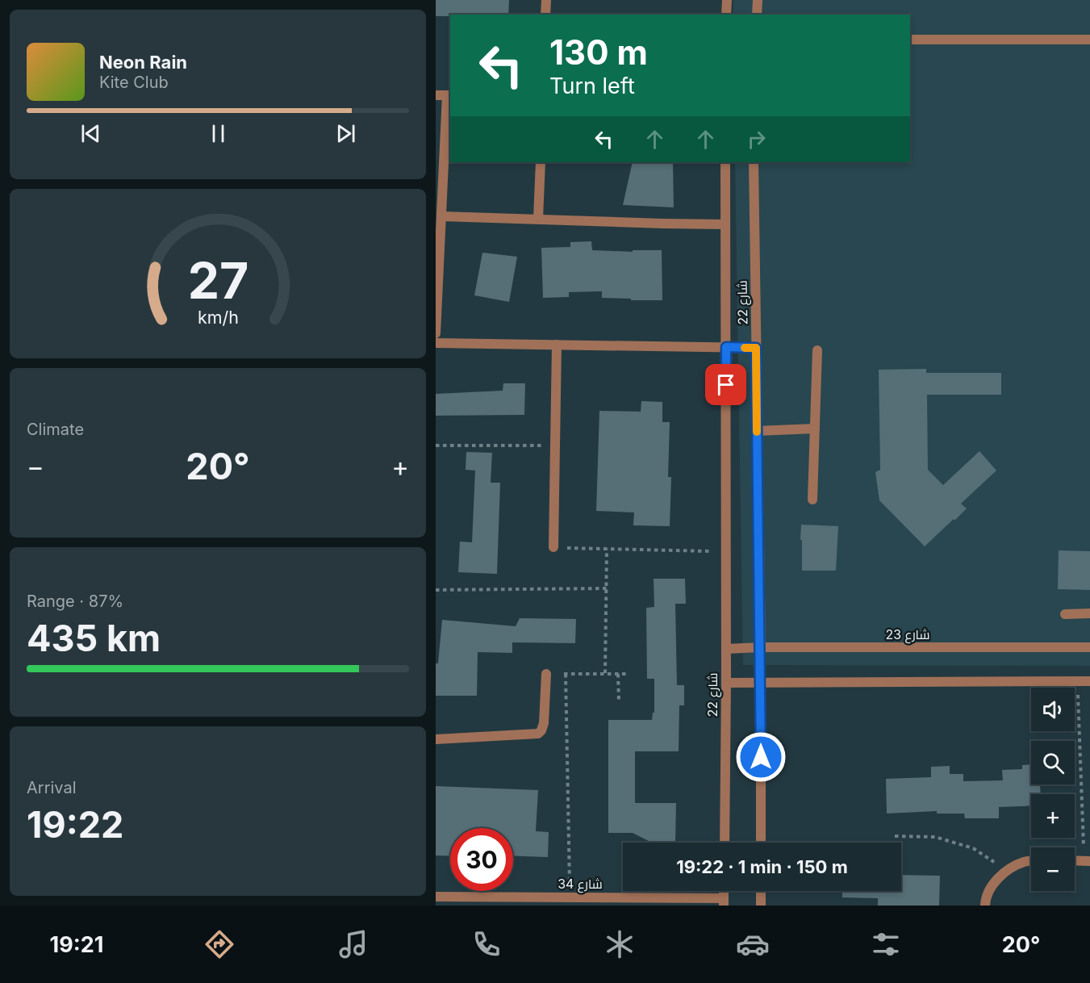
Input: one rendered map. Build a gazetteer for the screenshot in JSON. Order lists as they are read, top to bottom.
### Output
{
  "streets": {
    "street": ["شارع 22", "شارع 23", "شارع 34"]
  },
  "crossings": [
    ["شارع 22", "شارع 23"]
  ],
  "page": {
    "turn": ["130 m", "Turn left"],
    "song": ["Neon Rain", "Kite Club"],
    "tile": [
      "Climate",
      ["Range · 87%", "435 km"],
      ["Arrival", "19:22"]
    ],
    "heat": ["−", "20°", "+"],
    "map_buttons": ["+", "−"],
    "limit": "30",
    "trip": "19:22 · 1 min · 150 m",
    "tabs": ["19:21", "20°"],
    "gauge": ["27", "km/h"]
  }
}
